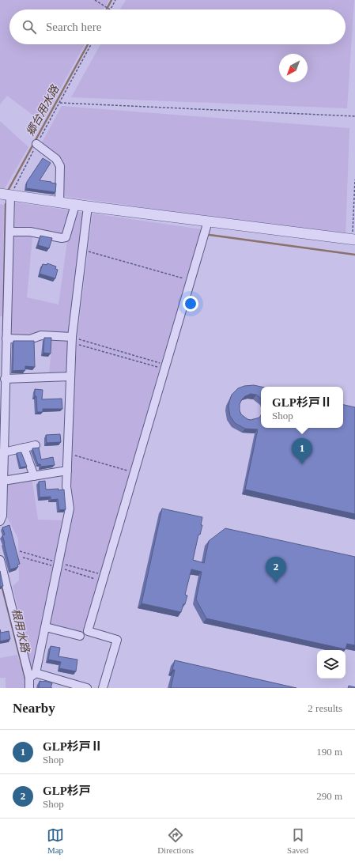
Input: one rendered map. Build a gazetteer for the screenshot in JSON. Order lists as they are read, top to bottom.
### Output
{
  "water": ["郷台用水路", "根用水路"],
  "north": "bottom left",
  "page": {
    "search": "Search here",
    "popup": ["GLP杉戸Ⅱ", "Shop"],
    "pins": ["1", "2"],
    "heading": ["Nearby", "2 results"],
    "list": [
      {
        "mark": "1",
        "name": "GLP杉戸Ⅱ",
        "note": "Shop",
        "value": "190 m"
      },
      {
        "mark": "2",
        "name": "GLP杉戸",
        "note": "Shop",
        "value": "290 m"
      }
    ],
    "nav": ["Map", "Directions", "Saved"]
  }
}
